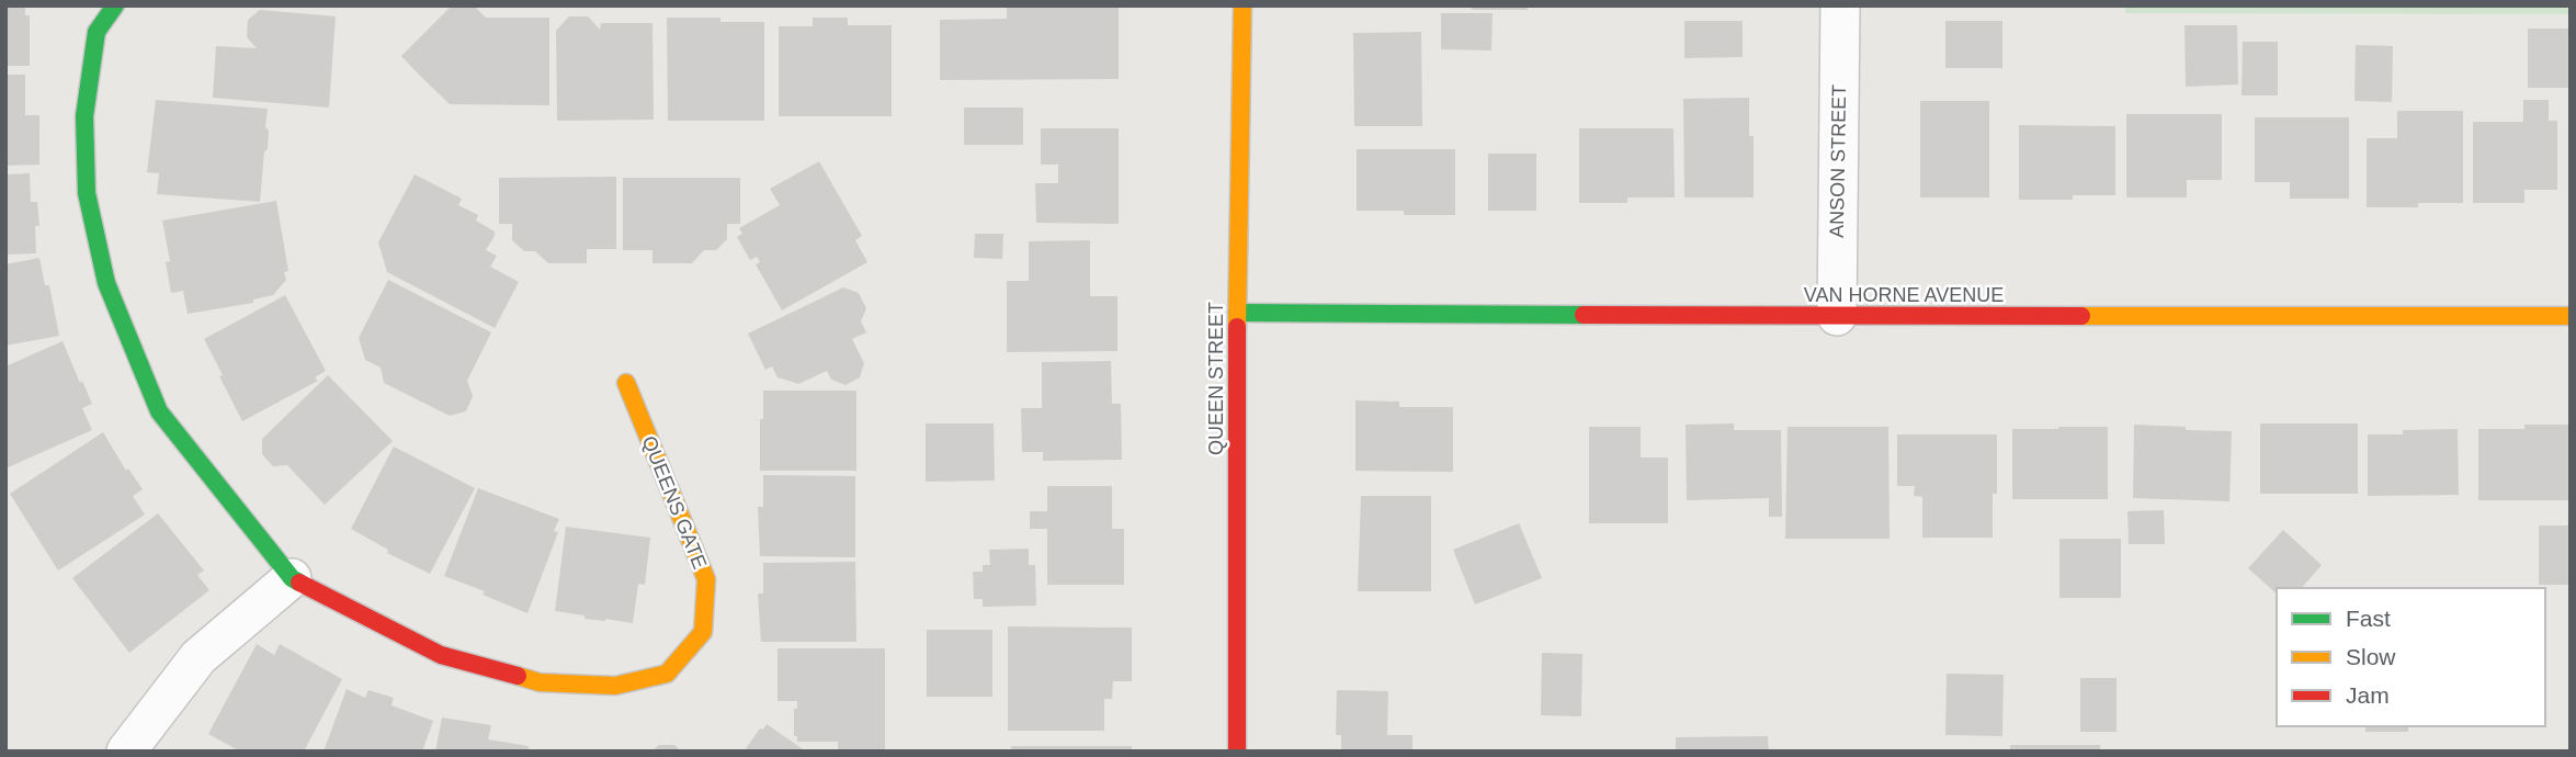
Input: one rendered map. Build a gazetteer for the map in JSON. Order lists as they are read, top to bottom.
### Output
{
  "streets": {
    "street": [
      "ANSON STREET",
      "VAN HORNE AVENUE",
      "QUEEN STREET",
      "QUEENS GATE"
    ]
  },
  "crossings": [
    ["ANSON STREET", "VAN HORNE AVENUE"],
    ["VAN HORNE AVENUE", "QUEEN STREET"]
  ],
  "legend": ["Fast", "Slow", "Jam"]
}
